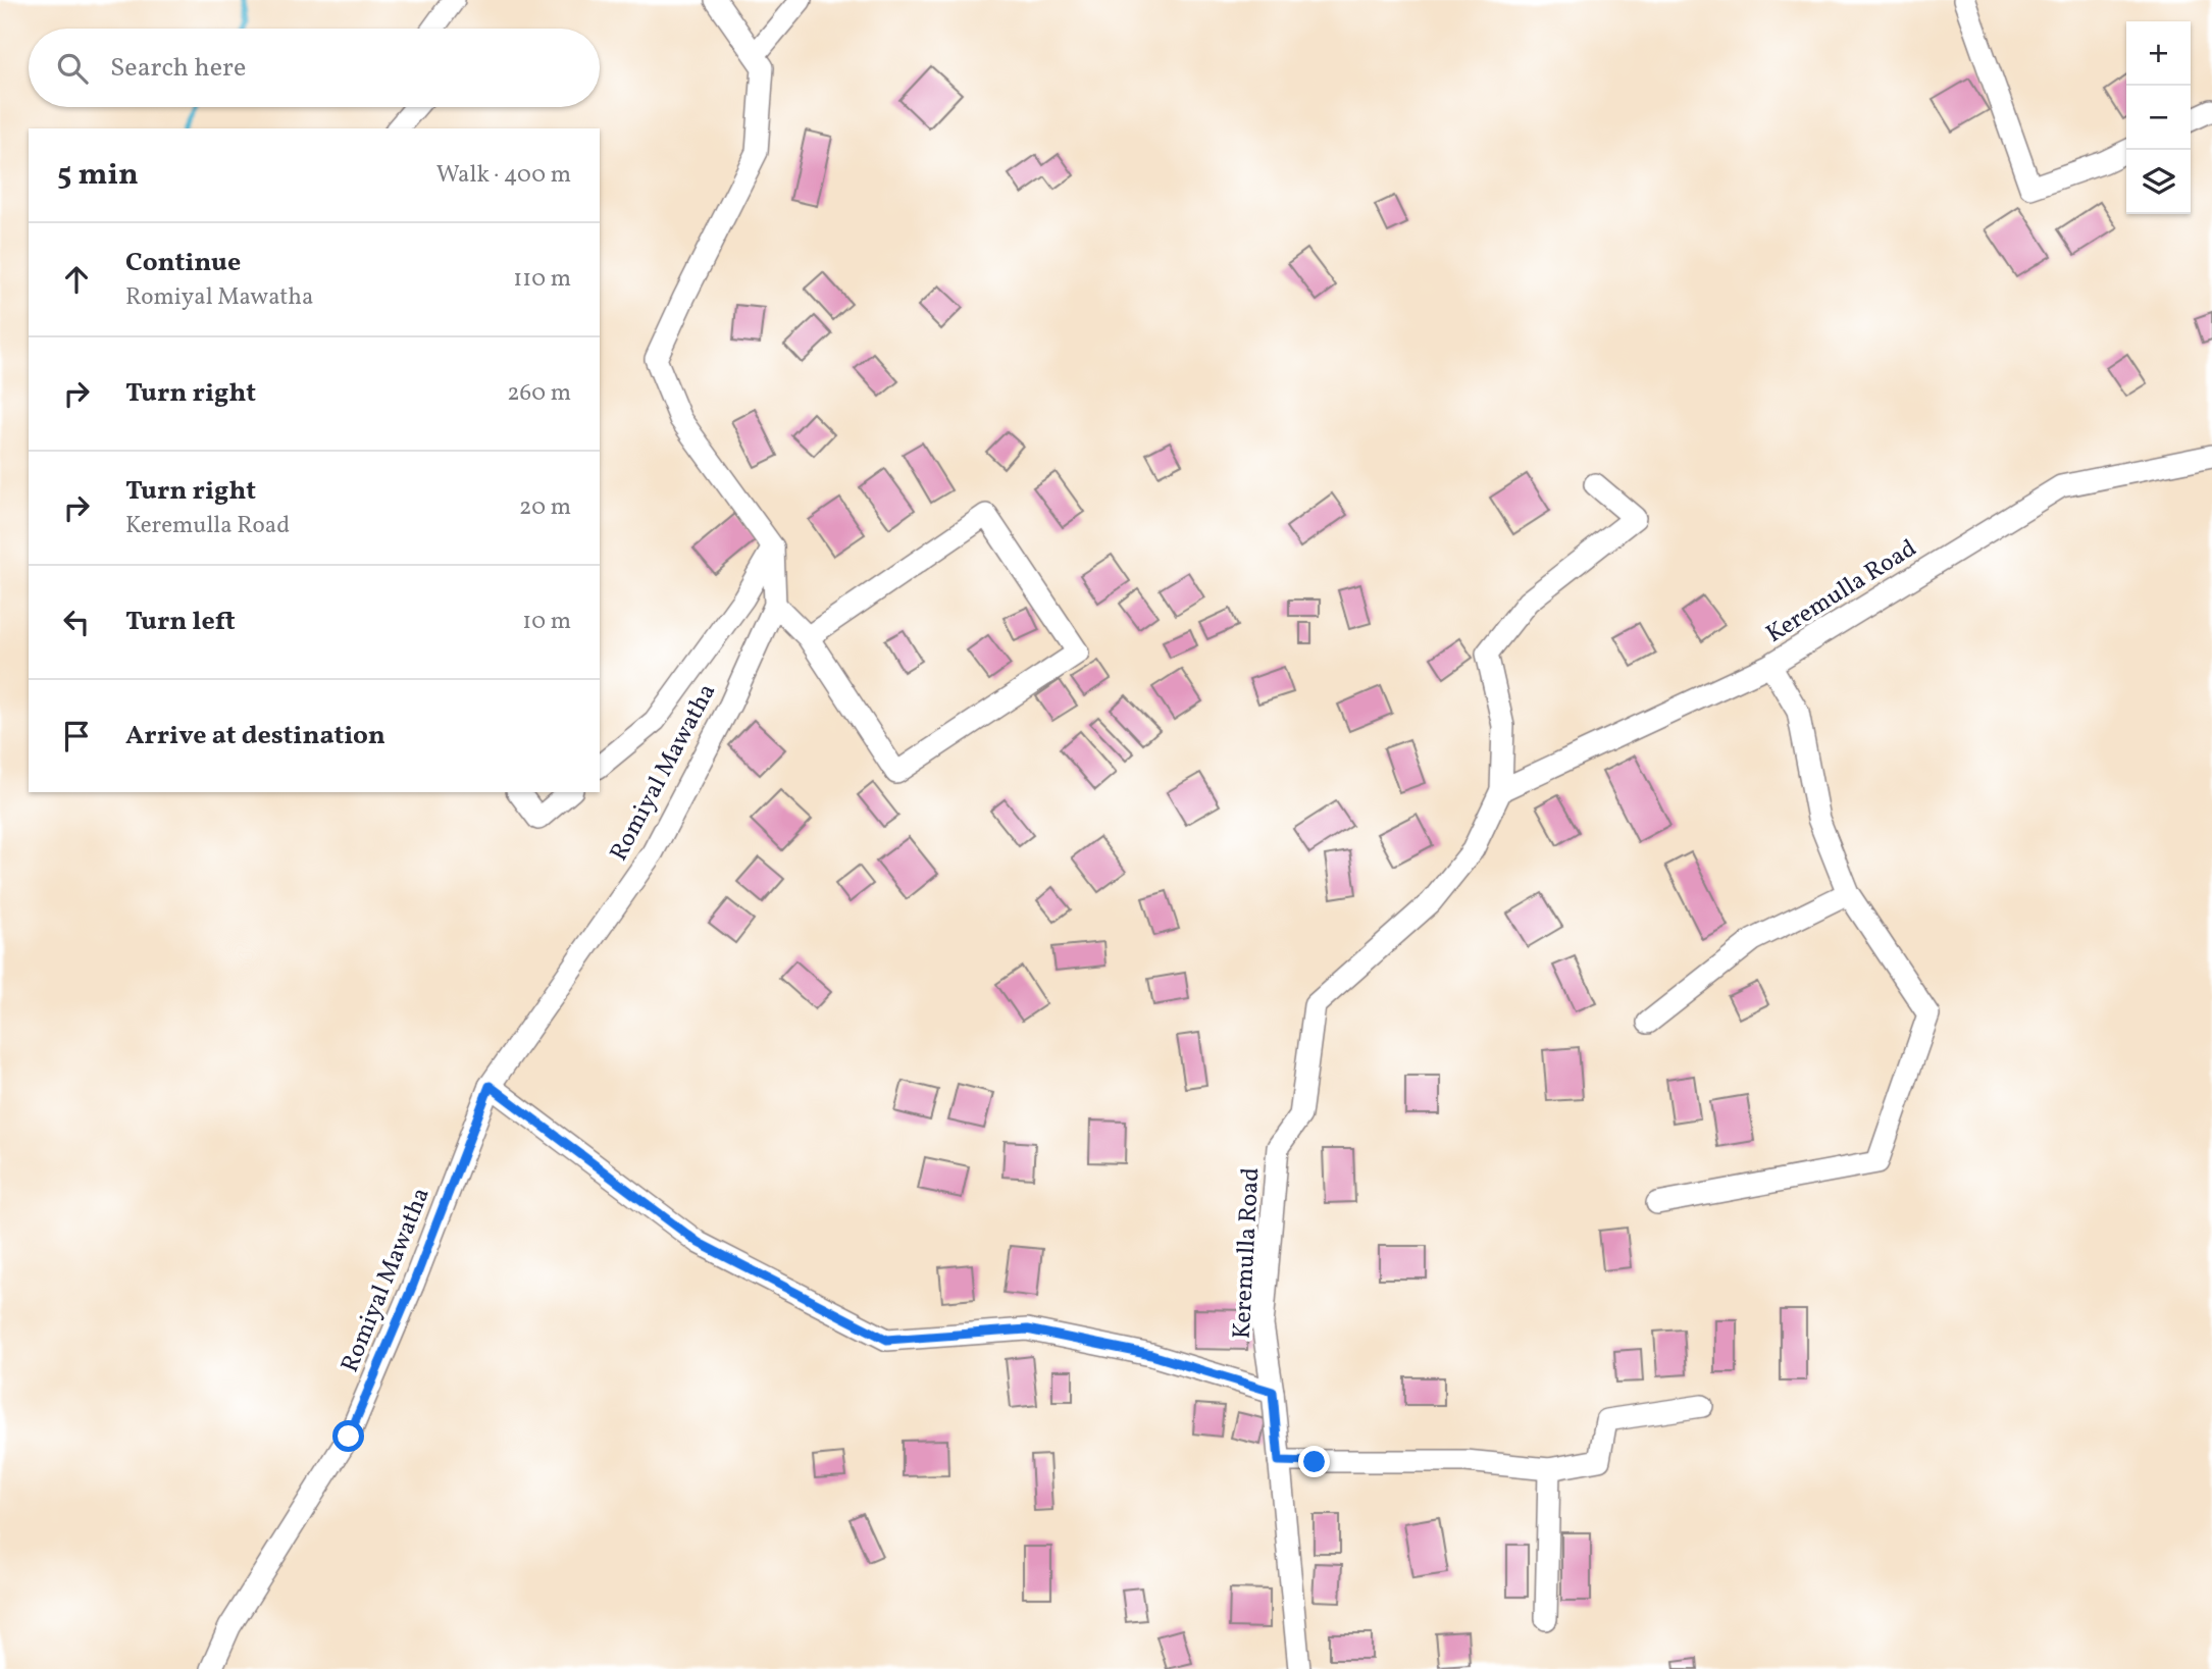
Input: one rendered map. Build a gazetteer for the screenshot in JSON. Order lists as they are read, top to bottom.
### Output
{
  "streets": {
    "street": ["Keremulla Road", "Romiyal Mawatha"]
  },
  "page": {
    "map_buttons": ["+", "−"],
    "search": "Search here",
    "heading": ["5 min", "Walk · 400 m"],
    "list": [
      ["Continue", "Romiyal Mawatha", "110 m"],
      ["Turn right", "260 m"],
      ["Turn right", "Keremulla Road", "20 m"],
      ["Turn left", "10 m"],
      "Arrive at destination"
    ]
  }
}
